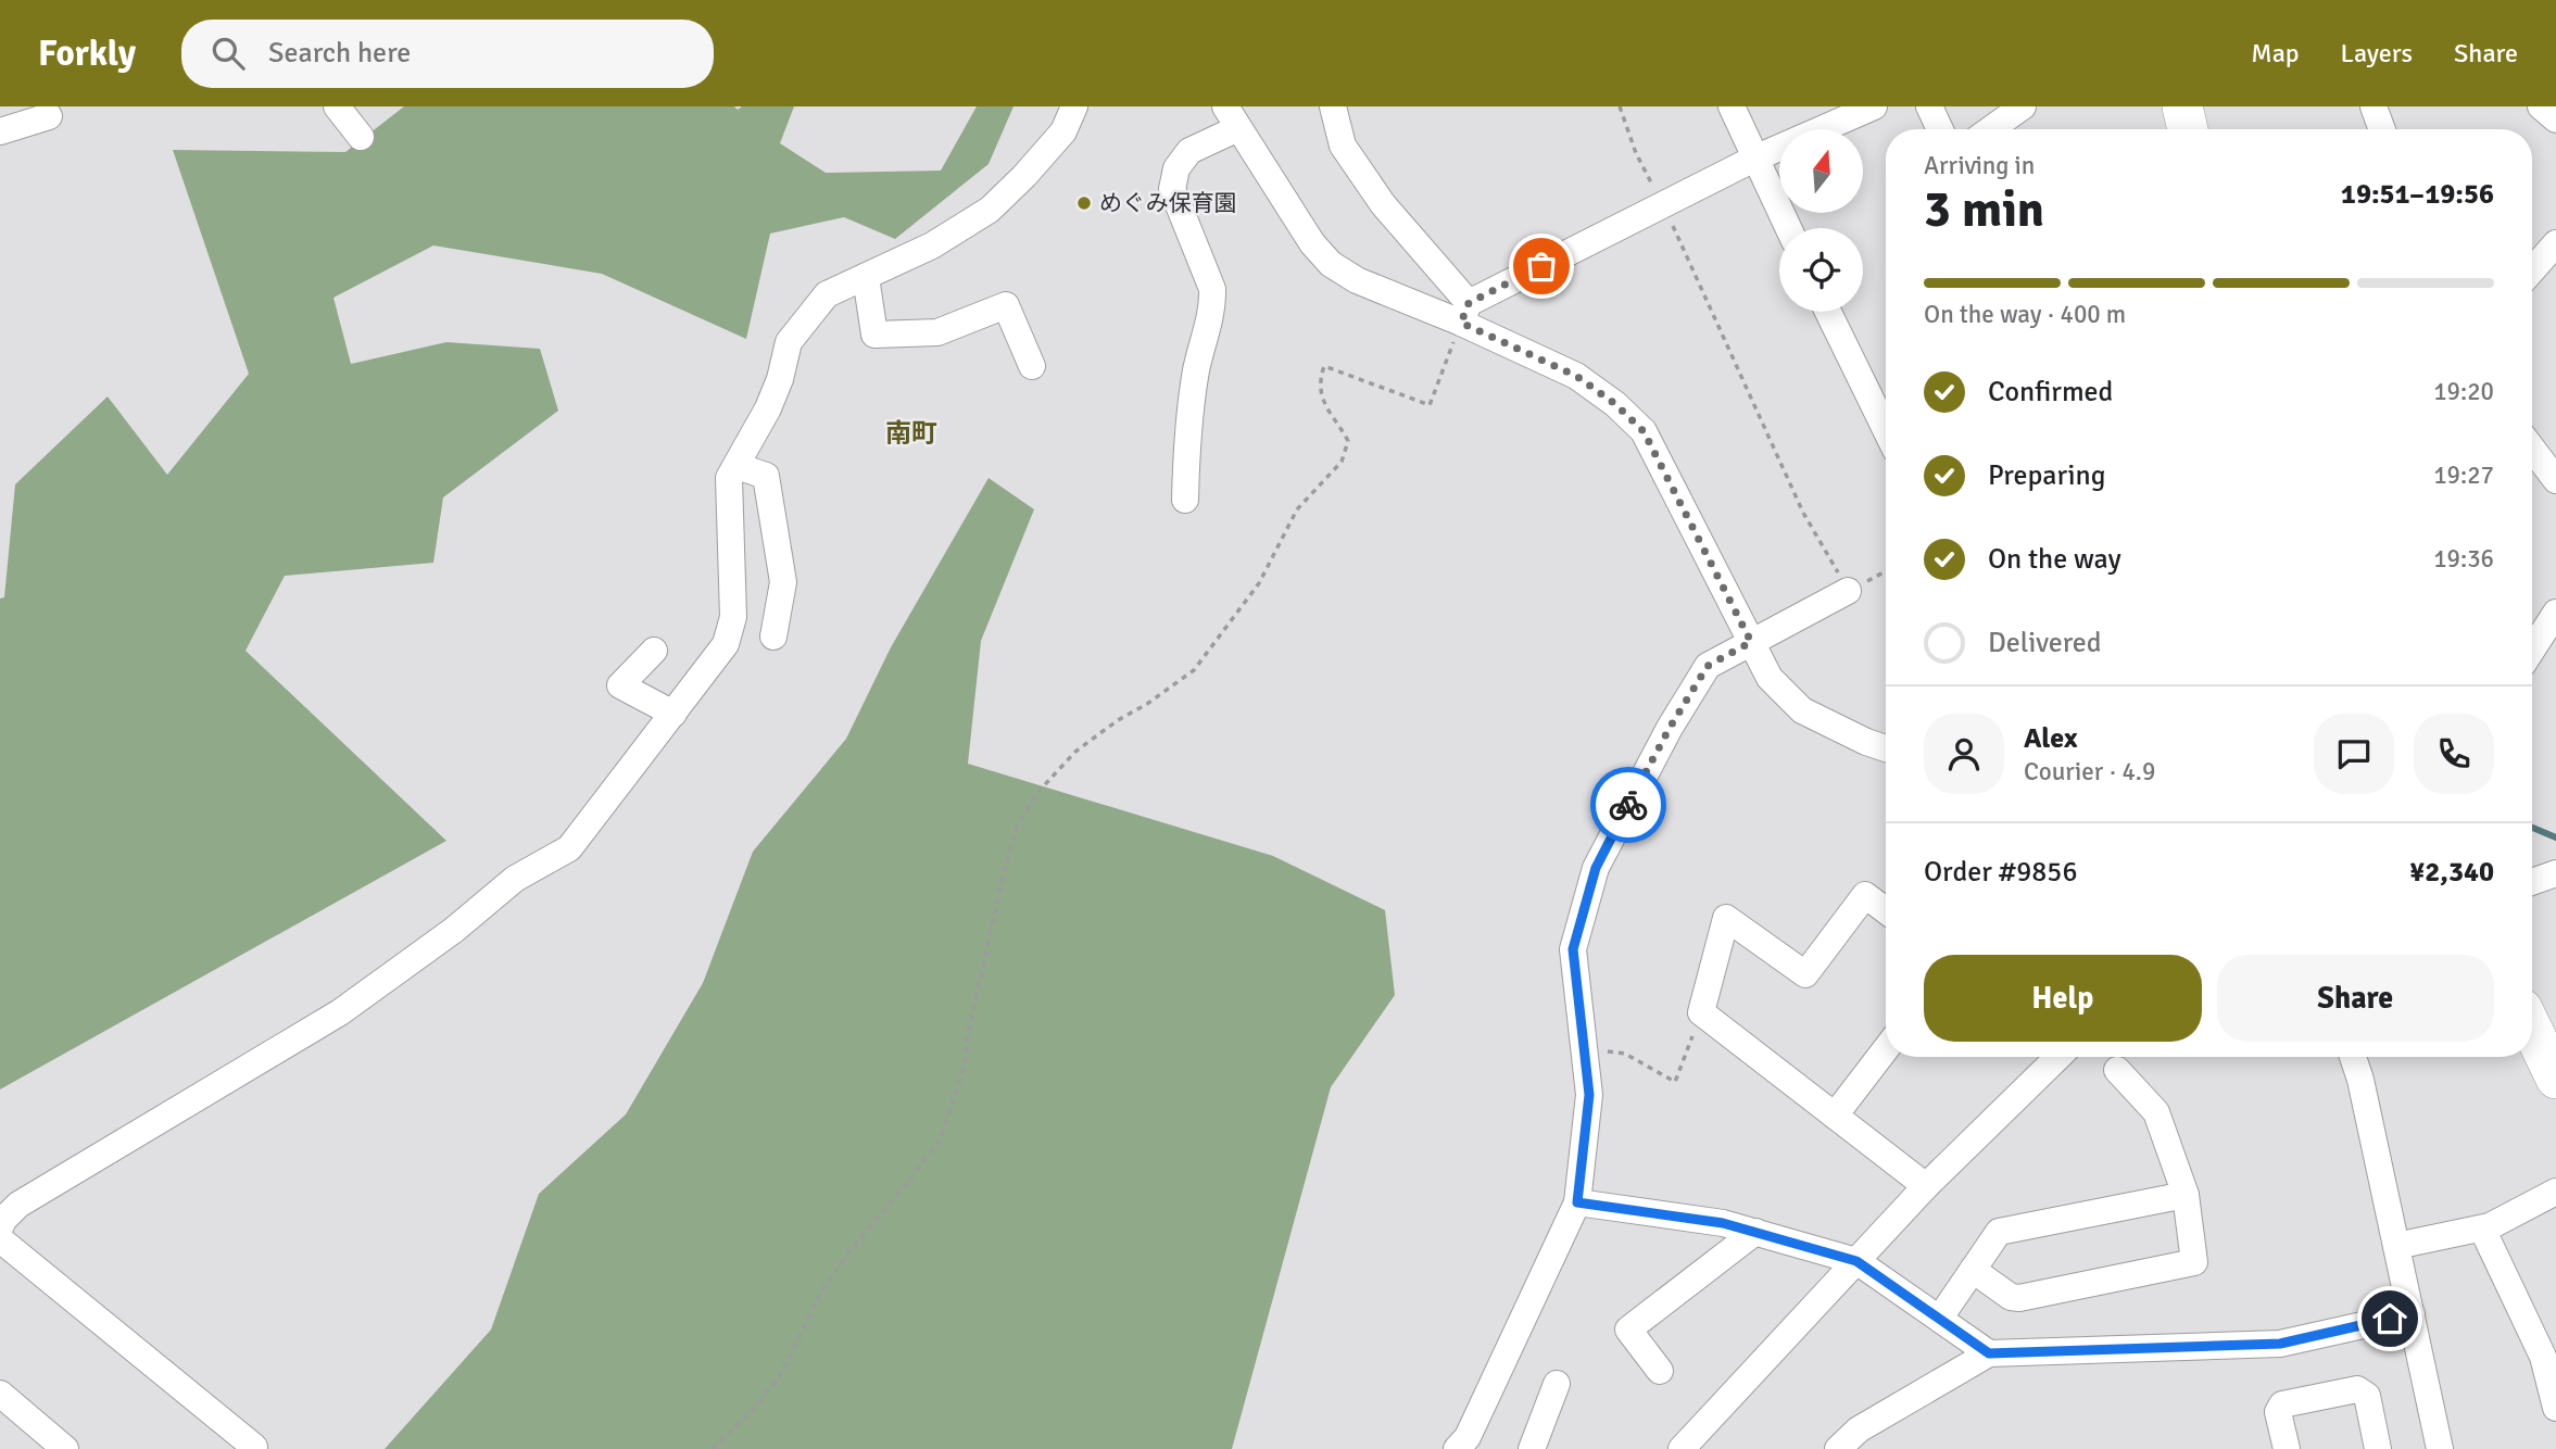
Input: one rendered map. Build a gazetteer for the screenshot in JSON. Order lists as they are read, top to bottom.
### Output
{
  "districts": ["南町"],
  "places": ["めぐみ保育園"],
  "north": "top",
  "page": {
    "header": "Forkly",
    "search": "Search here",
    "nav": ["Map", "Layers", "Share"],
    "heading": ["3 min", "Arriving in", "19:51–19:56"],
    "panel": [
      "Alex",
      "Courier · 4.9",
      "Order #9856",
      "¥2,340"
    ],
    "bar": "On the way · 400 m",
    "list": [
      ["Confirmed", "19:20"],
      ["Preparing", "19:27"],
      ["On the way", "19:36"],
      "Delivered"
    ],
    "buttons": ["Help", "Share"]
  }
}
